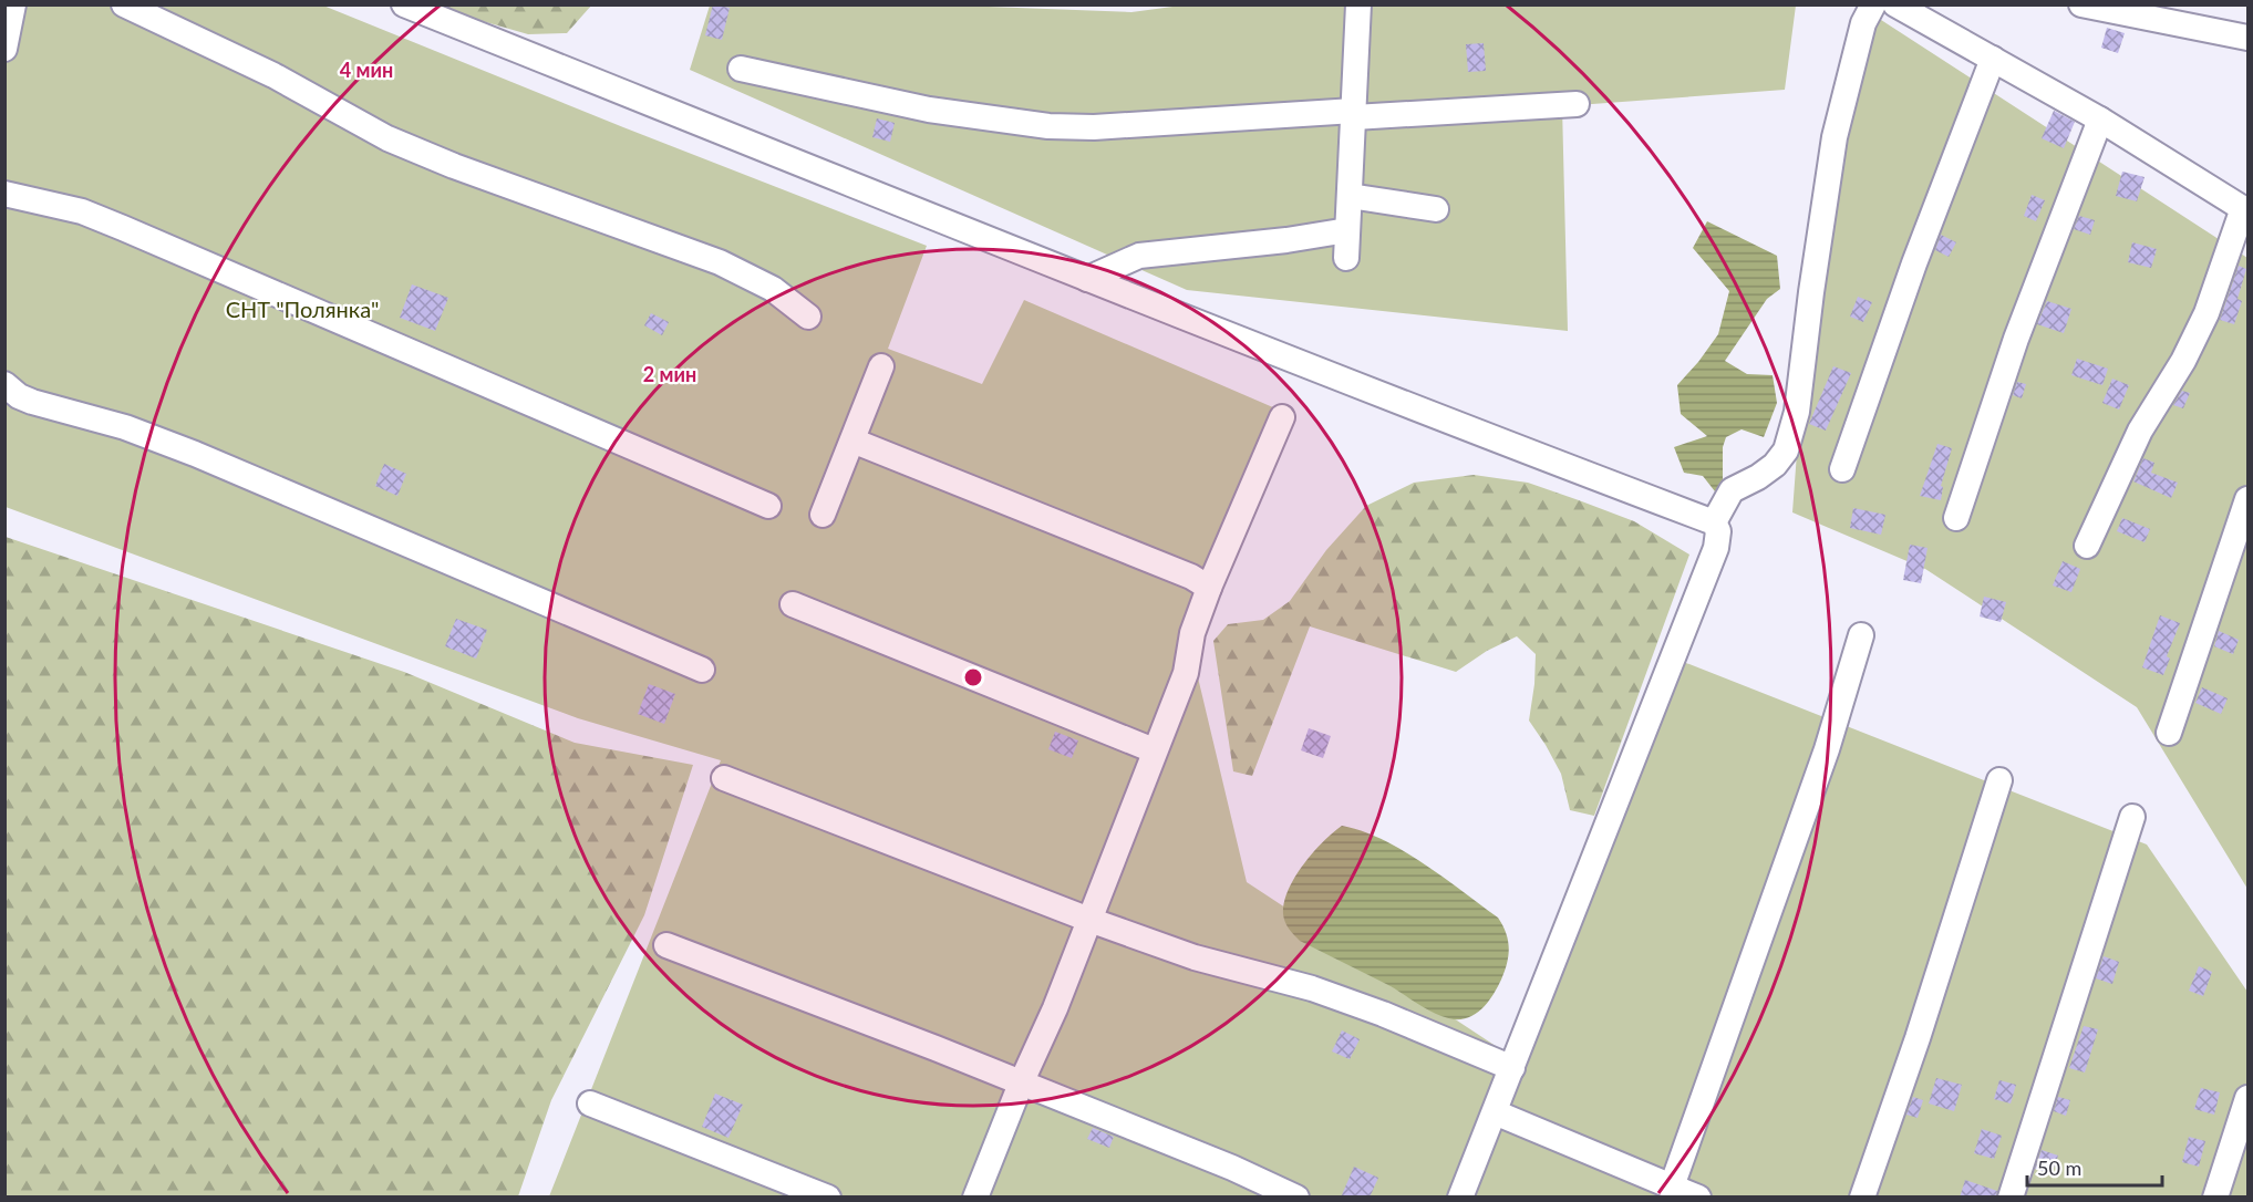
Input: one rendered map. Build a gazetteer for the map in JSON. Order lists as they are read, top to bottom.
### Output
{
  "parks": ["СНТ \"Полянка\""],
  "scale_bar": "50 m",
  "rings": ["4 мин", "2 мин"]
}
